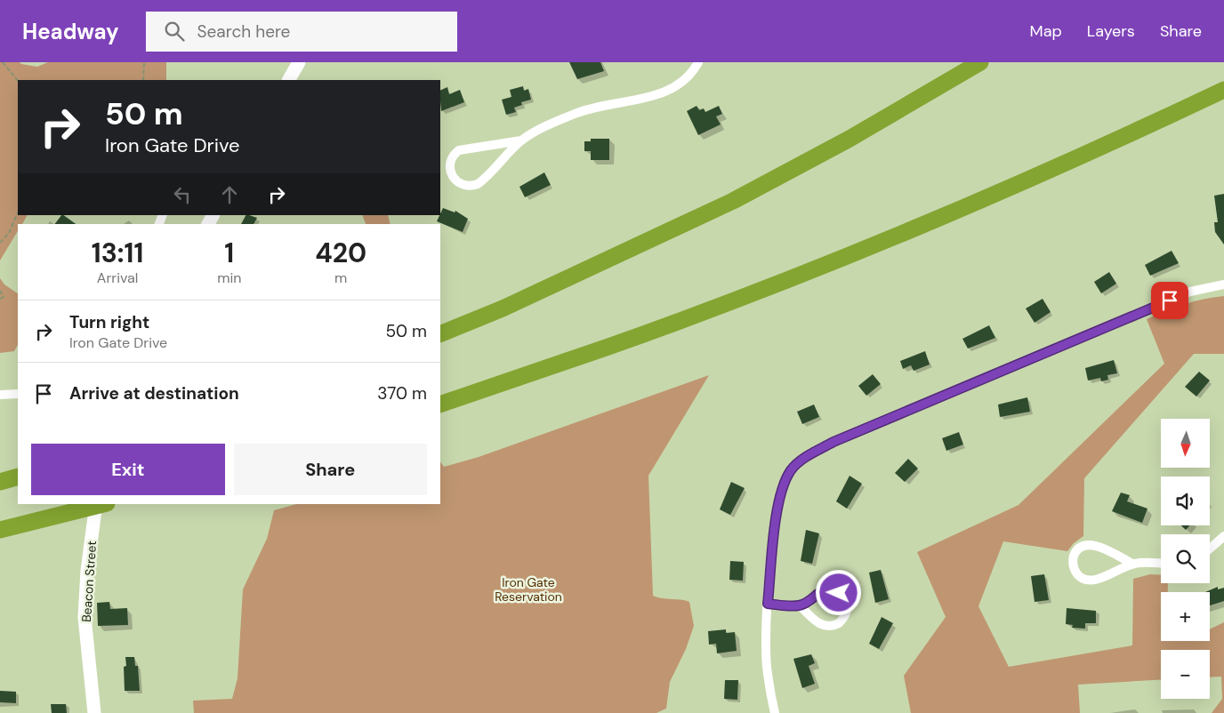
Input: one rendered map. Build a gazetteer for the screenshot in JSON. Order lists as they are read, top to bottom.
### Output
{
  "streets": {
    "main road": ["Beacon Street"]
  },
  "parks": ["Iron Gate Reservation"],
  "north": "bottom",
  "page": {
    "header": "Headway",
    "search": "Search here",
    "nav": ["Map", "Layers", "Share"],
    "turn": ["50 m", "Iron Gate Drive"],
    "eta": [
      "13:11",
      "Arrival",
      "1",
      "min",
      "420",
      "m"
    ],
    "list": [
      {
        "name": "Turn right",
        "note": "Iron Gate Drive",
        "value": "50 m"
      },
      {
        "name": "Arrive at destination",
        "value": "370 m"
      }
    ],
    "map_buttons": ["+", "−"],
    "buttons": ["Exit", "Share"]
  }
}
